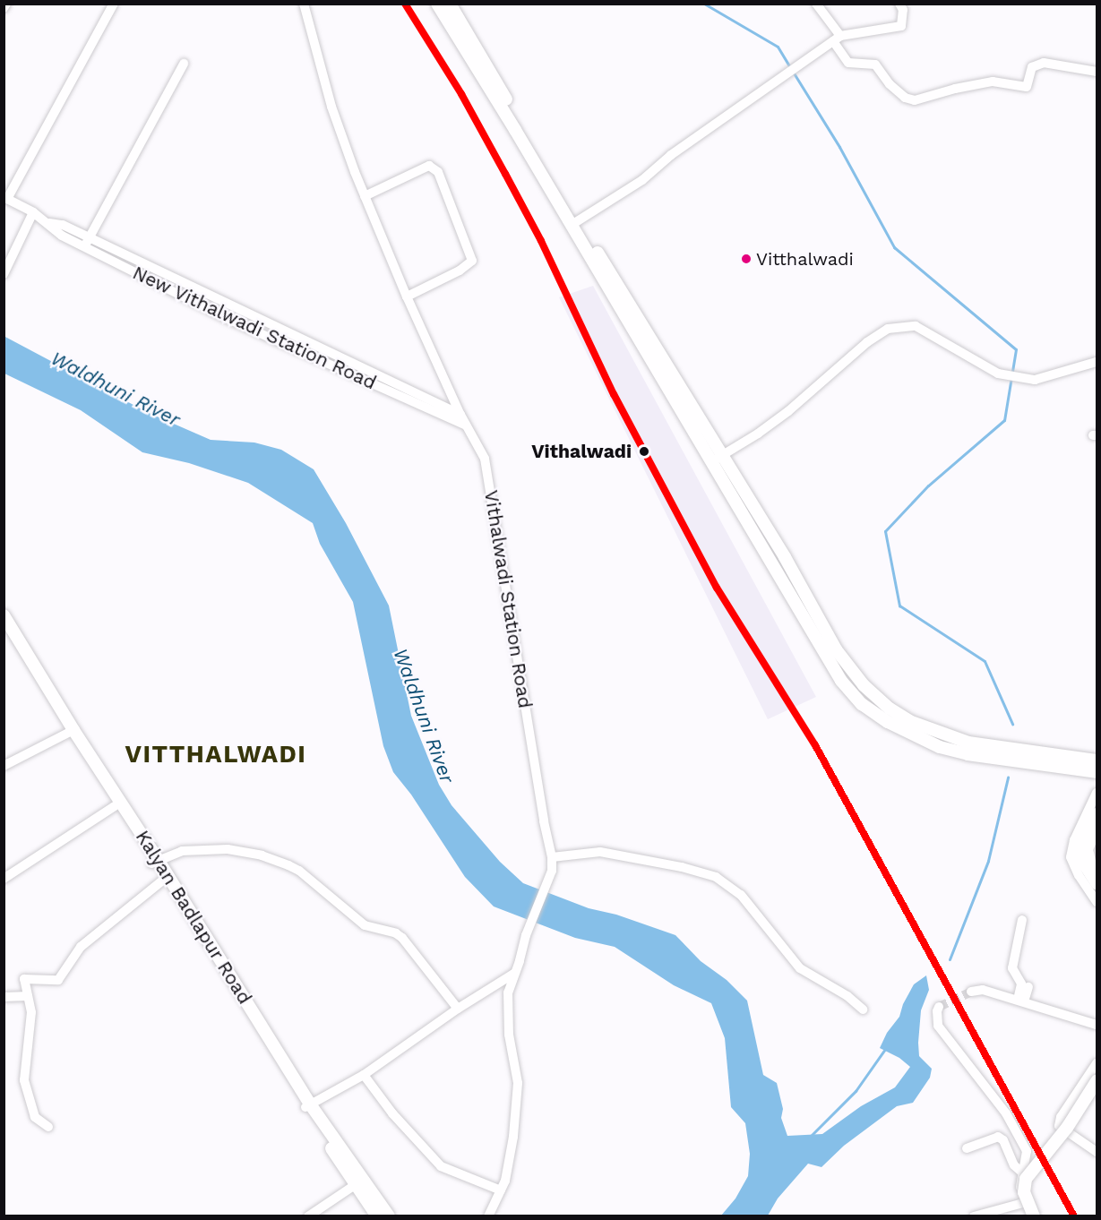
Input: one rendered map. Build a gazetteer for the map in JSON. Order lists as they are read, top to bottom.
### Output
{
  "streets": {
    "main road": ["Kalyan Badlapur Road"],
    "street": ["New Vithalwadi Station Road", "Vithalwadi Station Road"]
  },
  "crossings": [
    ["New Vithalwadi Station Road", "Vithalwadi Station Road"]
  ],
  "districts": ["VITTHALWADI"],
  "water": ["Waldhuni River"],
  "places": ["Vitthalwadi", "Vithalwadi"]
}
